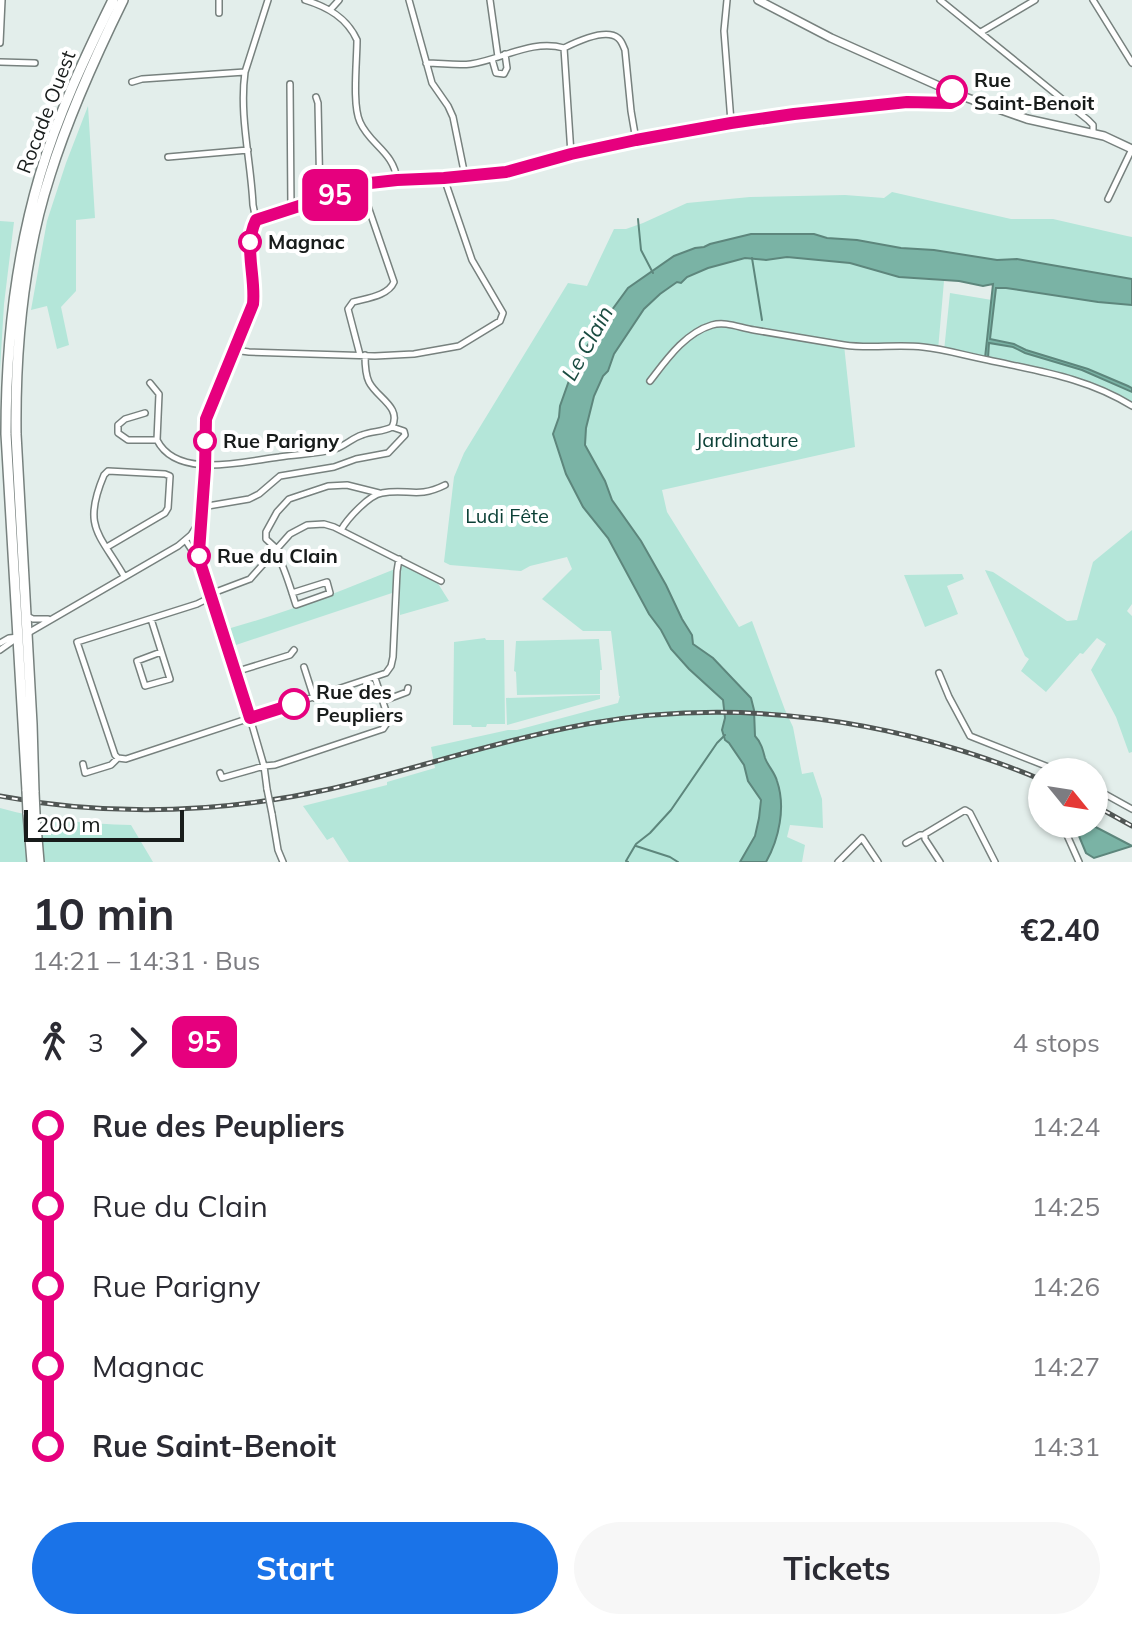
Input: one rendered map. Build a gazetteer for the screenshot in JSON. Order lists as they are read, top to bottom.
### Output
{
  "streets": {
    "main road": ["Rocade Ouest"]
  },
  "water": ["Le Clain"],
  "parks": ["Jardinature", "Ludi Fête"],
  "places": [
    "Rue Saint-Benoit",
    "Magnac",
    "Rue Parigny",
    "Rue du Clain",
    "Rue des Peupliers"
  ],
  "lines": ["bus line 95"],
  "scale_bar": "200 m",
  "north": "bottom right",
  "page": {
    "on_map": "95",
    "scale": "200 m",
    "heading": ["10 min", "14:21 – 14:31 · Bus", "€2.40"],
    "legs": ["3", "95", "4 stops"],
    "list": [
      {
        "name": "Rue des Peupliers",
        "value": "14:24"
      },
      {
        "name": "Rue du Clain",
        "value": "14:25"
      },
      {
        "name": "Rue Parigny",
        "value": "14:26"
      },
      {
        "name": "Magnac",
        "value": "14:27"
      },
      {
        "name": "Rue Saint-Benoit",
        "value": "14:31"
      }
    ],
    "buttons": ["Start", "Tickets"]
  }
}
